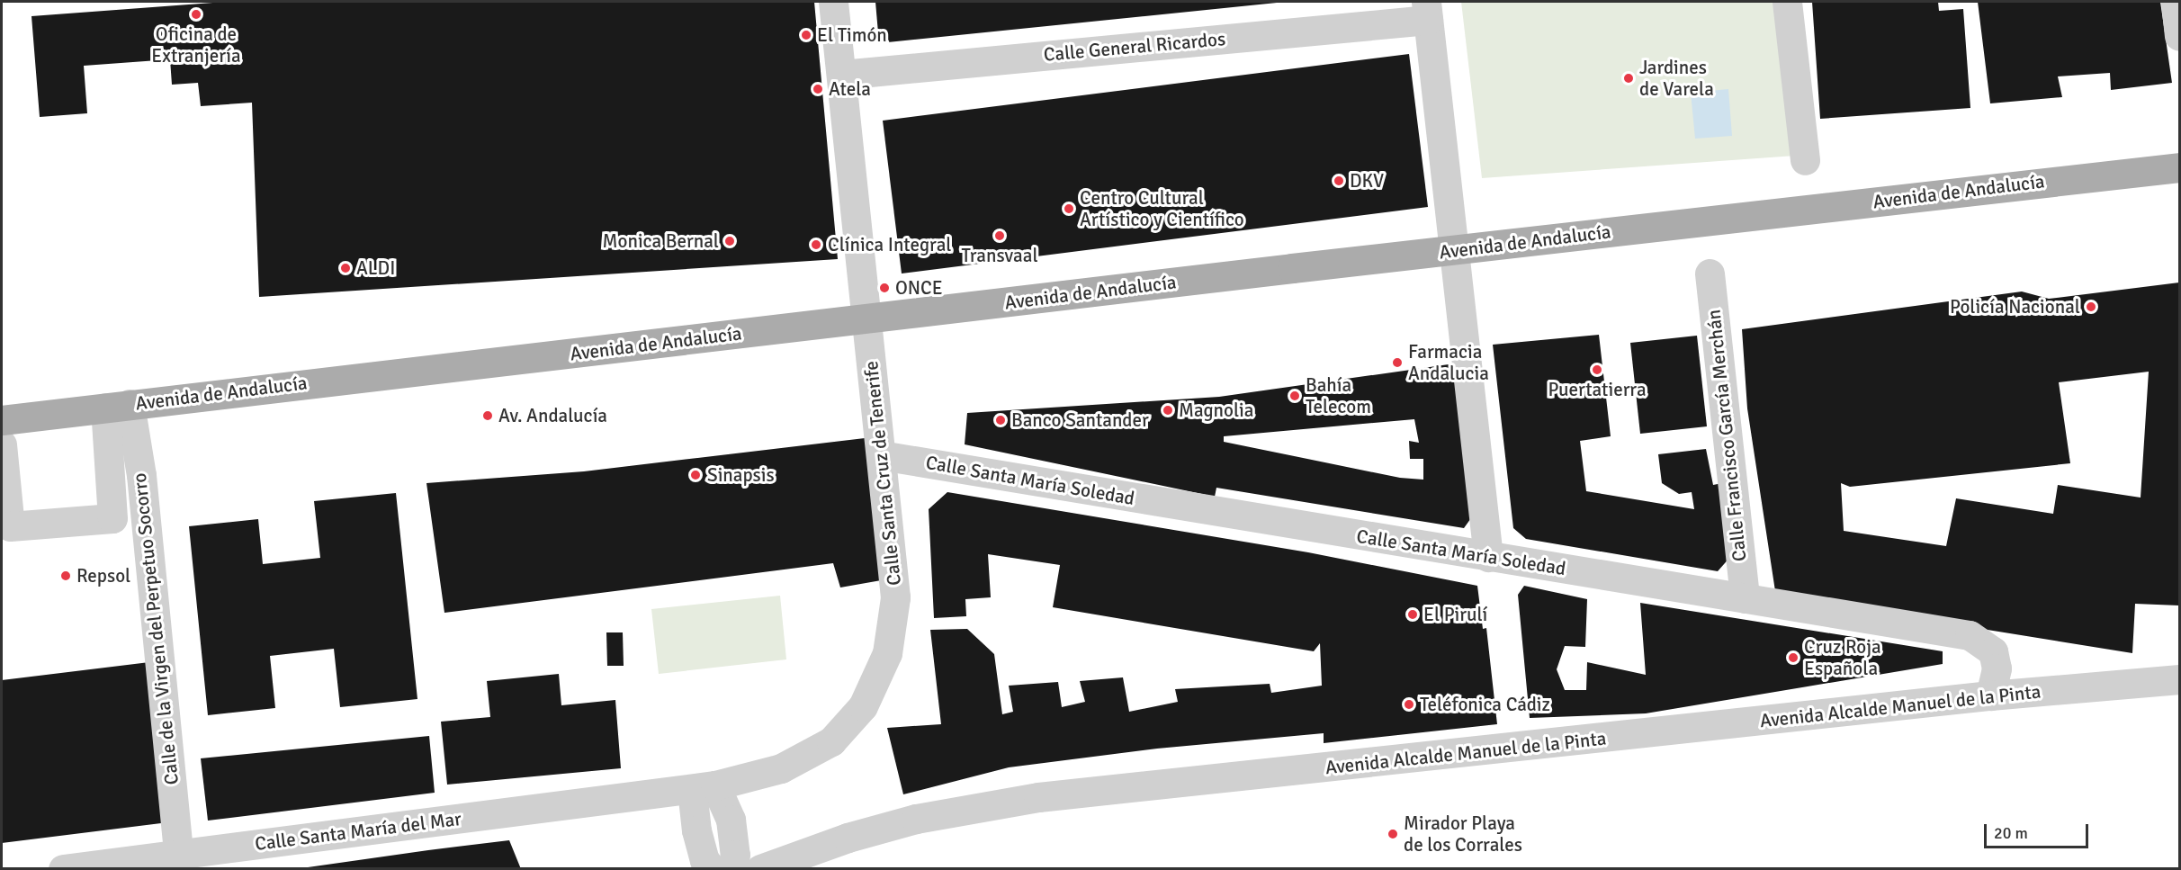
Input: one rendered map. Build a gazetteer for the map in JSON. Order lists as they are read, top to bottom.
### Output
{
  "streets": {
    "main road": ["Avenida de Andalucía"],
    "street": [
      "Calle General Ricardos",
      "Calle Francisco García Merchán",
      "Calle Santa Cruz de Tenerife",
      "Calle Santa María Soledad",
      "Calle de la Virgen del Perpetuo Socorro",
      "Avenida Alcalde Manuel de la Pinta",
      "Calle Santa María del Mar"
    ]
  },
  "crossings": [
    ["Calle General Ricardos", "Calle Santa Cruz de Tenerife"],
    ["Avenida de Andalucía", "Calle Santa Cruz de Tenerife"],
    ["Avenida de Andalucía", "Calle de la Virgen del Perpetuo Socorro"],
    ["Calle Francisco García Merchán", "Calle Santa María Soledad"],
    ["Calle Santa Cruz de Tenerife", "Calle Santa María Soledad"],
    ["Calle Santa Cruz de Tenerife", "Calle Santa María del Mar"],
    ["Calle Santa María Soledad", "Avenida Alcalde Manuel de la Pinta"],
    ["Calle de la Virgen del Perpetuo Socorro", "Calle Santa María del Mar"]
  ],
  "places": [
    "Oficina de Extranjería",
    "El Timón",
    "Jardines de Varela",
    "Atela",
    "DKV",
    "Centro Cultural Artístico y Científico",
    "Transvaal",
    "Monica Bernal",
    "Clínica Integral",
    "ALDI",
    "ONCE",
    "Policía Nacional",
    "Farmacia Andalucia",
    "Puertatierra",
    "Bahía Telecom",
    "Magnolia",
    "Av. Andalucía",
    "Banco Santander",
    "Sinapsis",
    "Repsol",
    "El Pirulí",
    "Cruz Roja Española",
    "Teléfonica Cádiz",
    "Mirador Playa de los Corrales"
  ],
  "scale_bar": "20 m"
}
